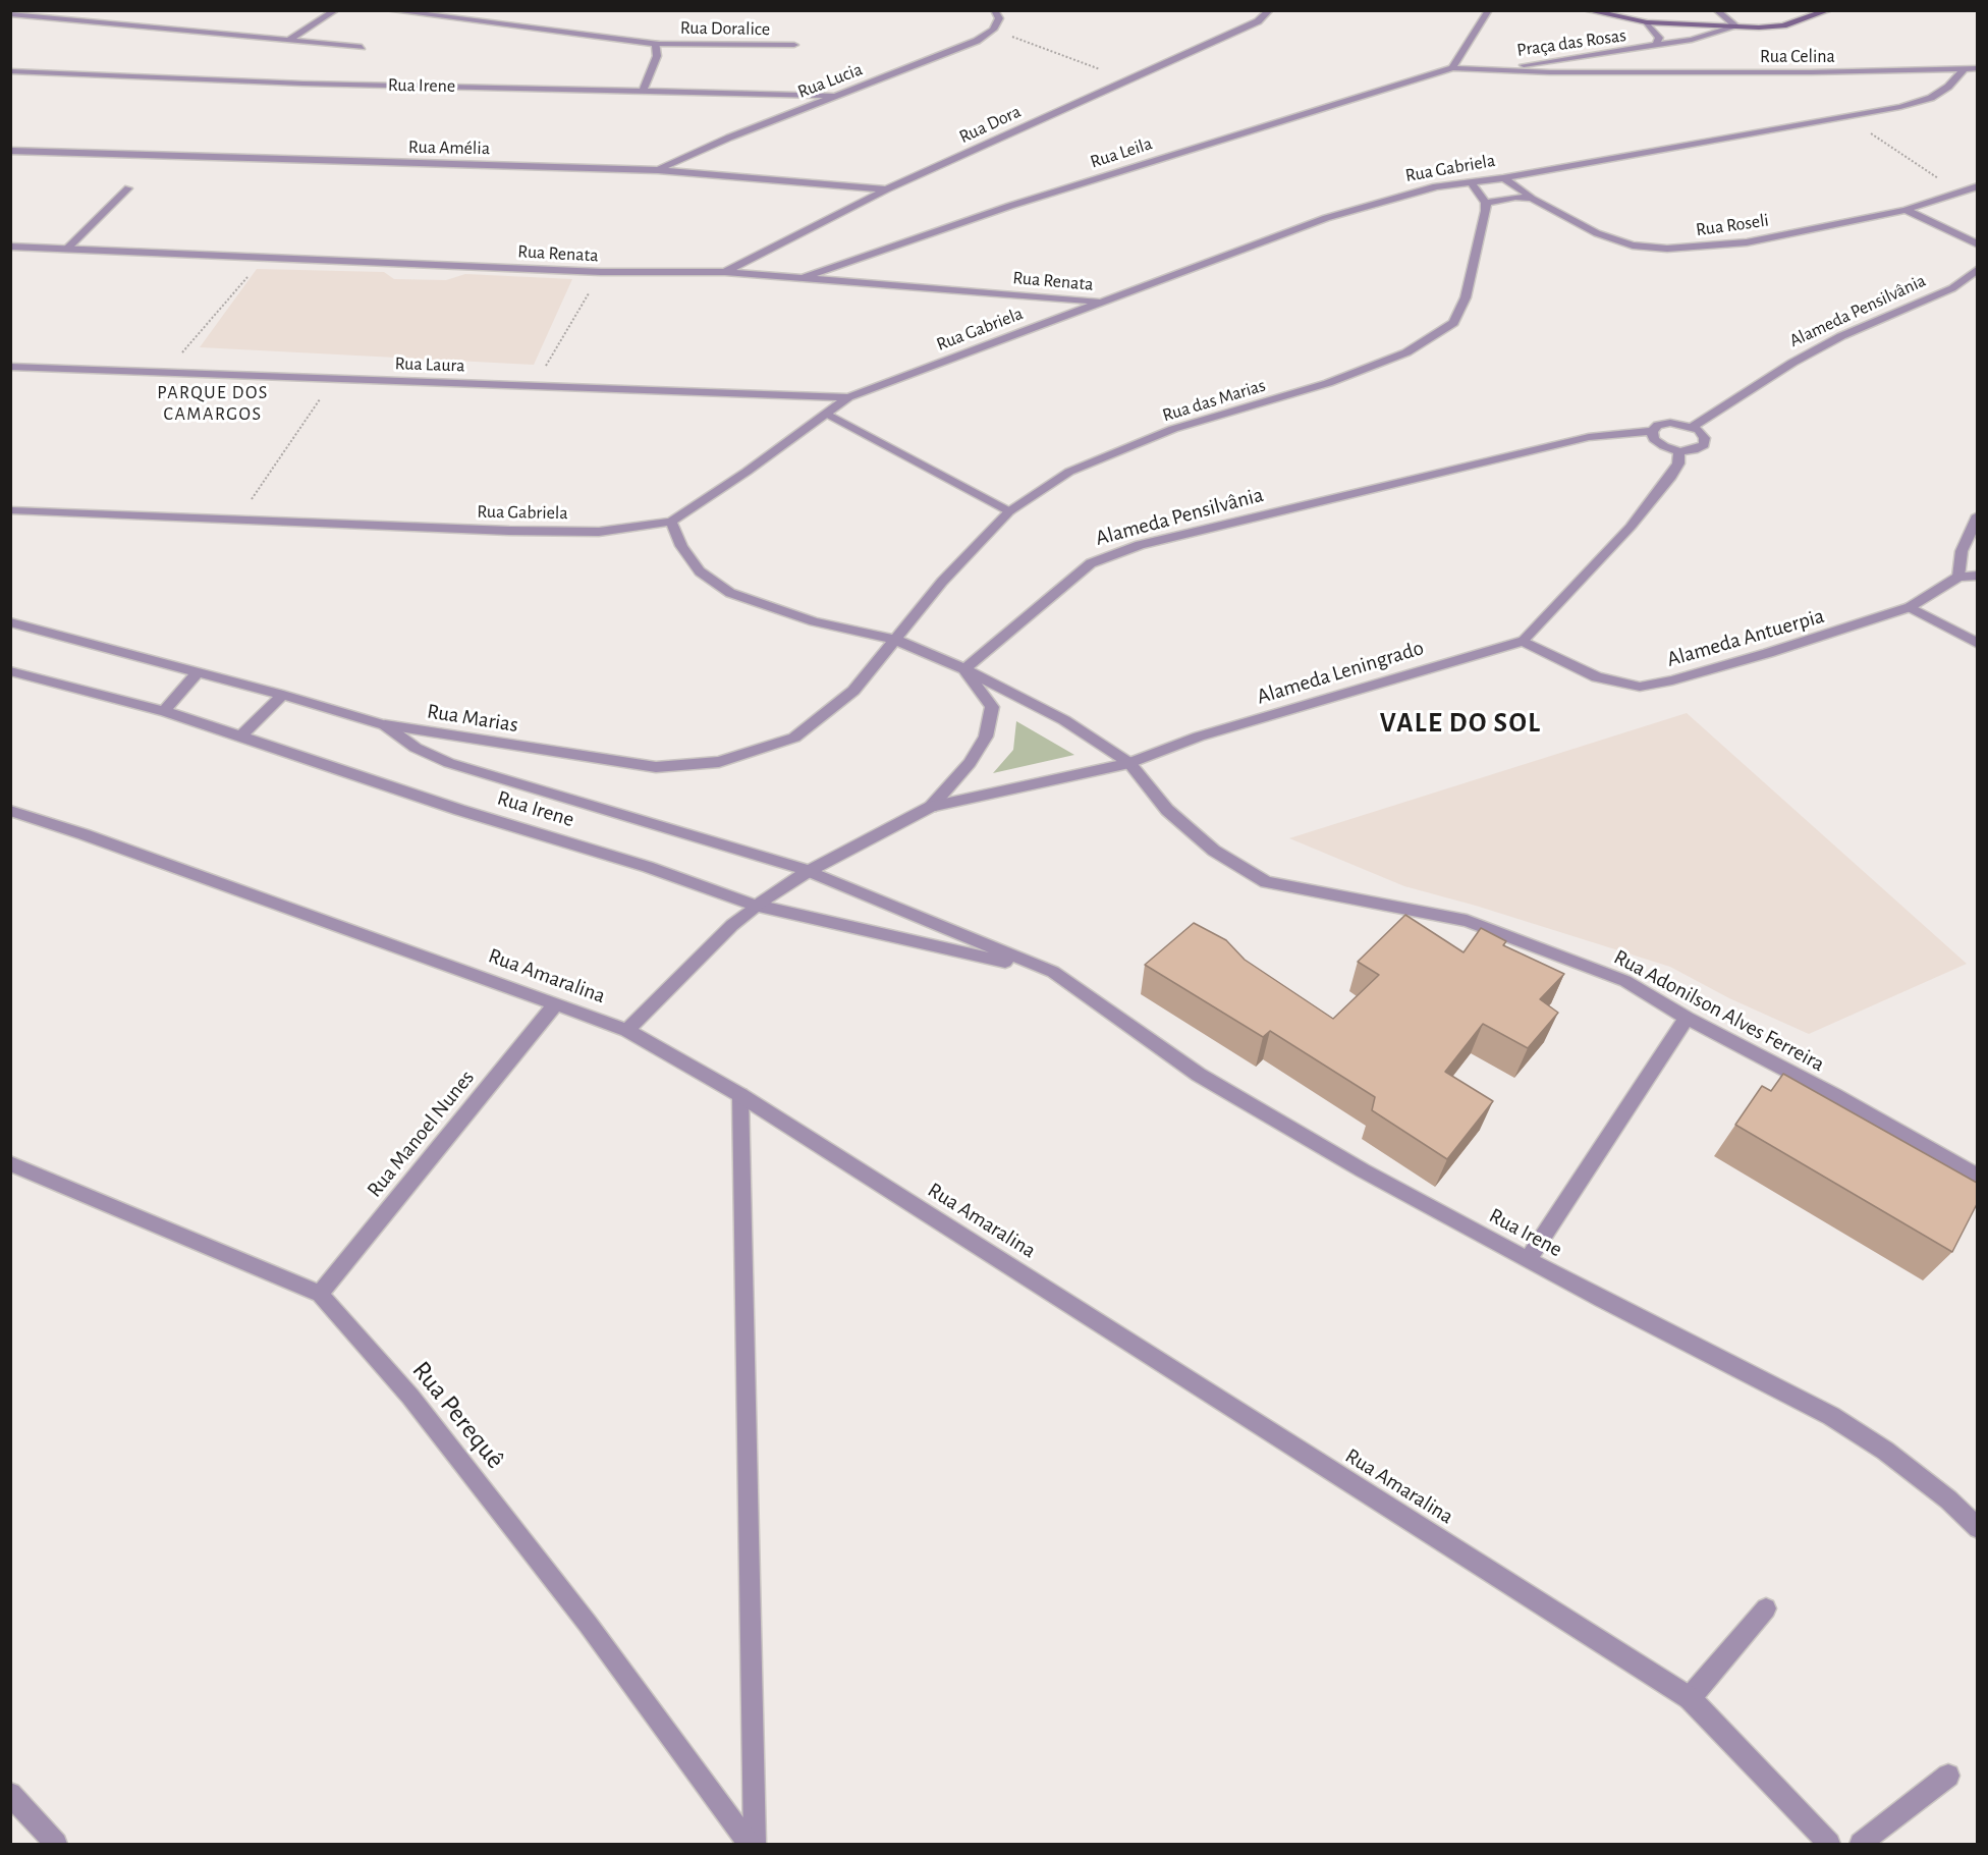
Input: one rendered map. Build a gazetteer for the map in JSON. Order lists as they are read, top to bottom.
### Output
{
  "streets": {
    "street": [
      "Rua Doralice",
      "Praça das Rosas",
      "Rua Celina",
      "Rua Lucia",
      "Rua Irene",
      "Rua Dora",
      "Rua Amélia",
      "Rua Leila",
      "Rua Gabriela",
      "Rua Roseli",
      "Rua Renata",
      "Alameda Pensilvânia",
      "Rua Laura",
      "Rua das Marias",
      "Alameda Antuerpia",
      "Alameda Leningrado",
      "Rua Marias",
      "Rua Amaralina",
      "Rua Adonilson Alves Ferreira",
      "Rua Manoel Nunes",
      "Rua Perequê"
    ]
  },
  "crossings": [
    ["Praça das Rosas", "Rua Celina"],
    ["Rua Celina", "Rua Leila"],
    ["Rua Celina", "Rua Gabriela"],
    ["Rua Lucia", "Rua Irene"],
    ["Rua Lucia", "Rua Amélia"],
    ["Rua Irene", "Rua Marias"],
    ["Rua Dora", "Rua Amélia"],
    ["Rua Dora", "Rua Renata"],
    ["Rua Leila", "Rua Renata"],
    ["Rua Gabriela", "Rua Roseli"],
    ["Rua Gabriela", "Rua Renata"],
    ["Rua Gabriela", "Rua Laura"],
    ["Rua Gabriela", "Rua Adonilson Alves Ferreira"],
    ["Alameda Pensilvânia", "Rua Adonilson Alves Ferreira"],
    ["Rua das Marias", "Rua Marias"],
    ["Rua das Marias", "Rua Adonilson Alves Ferreira"],
    ["Alameda Antuerpia", "Alameda Leningrado"],
    ["Alameda Leningrado", "Rua Adonilson Alves Ferreira"],
    ["Rua Marias", "Rua Adonilson Alves Ferreira"],
    ["Rua Amaralina", "Rua Manoel Nunes"],
    ["Rua Manoel Nunes", "Rua Perequê"]
  ],
  "districts": ["PARQUE DOS CAMARGOS", "VALE DO SOL"]
}
